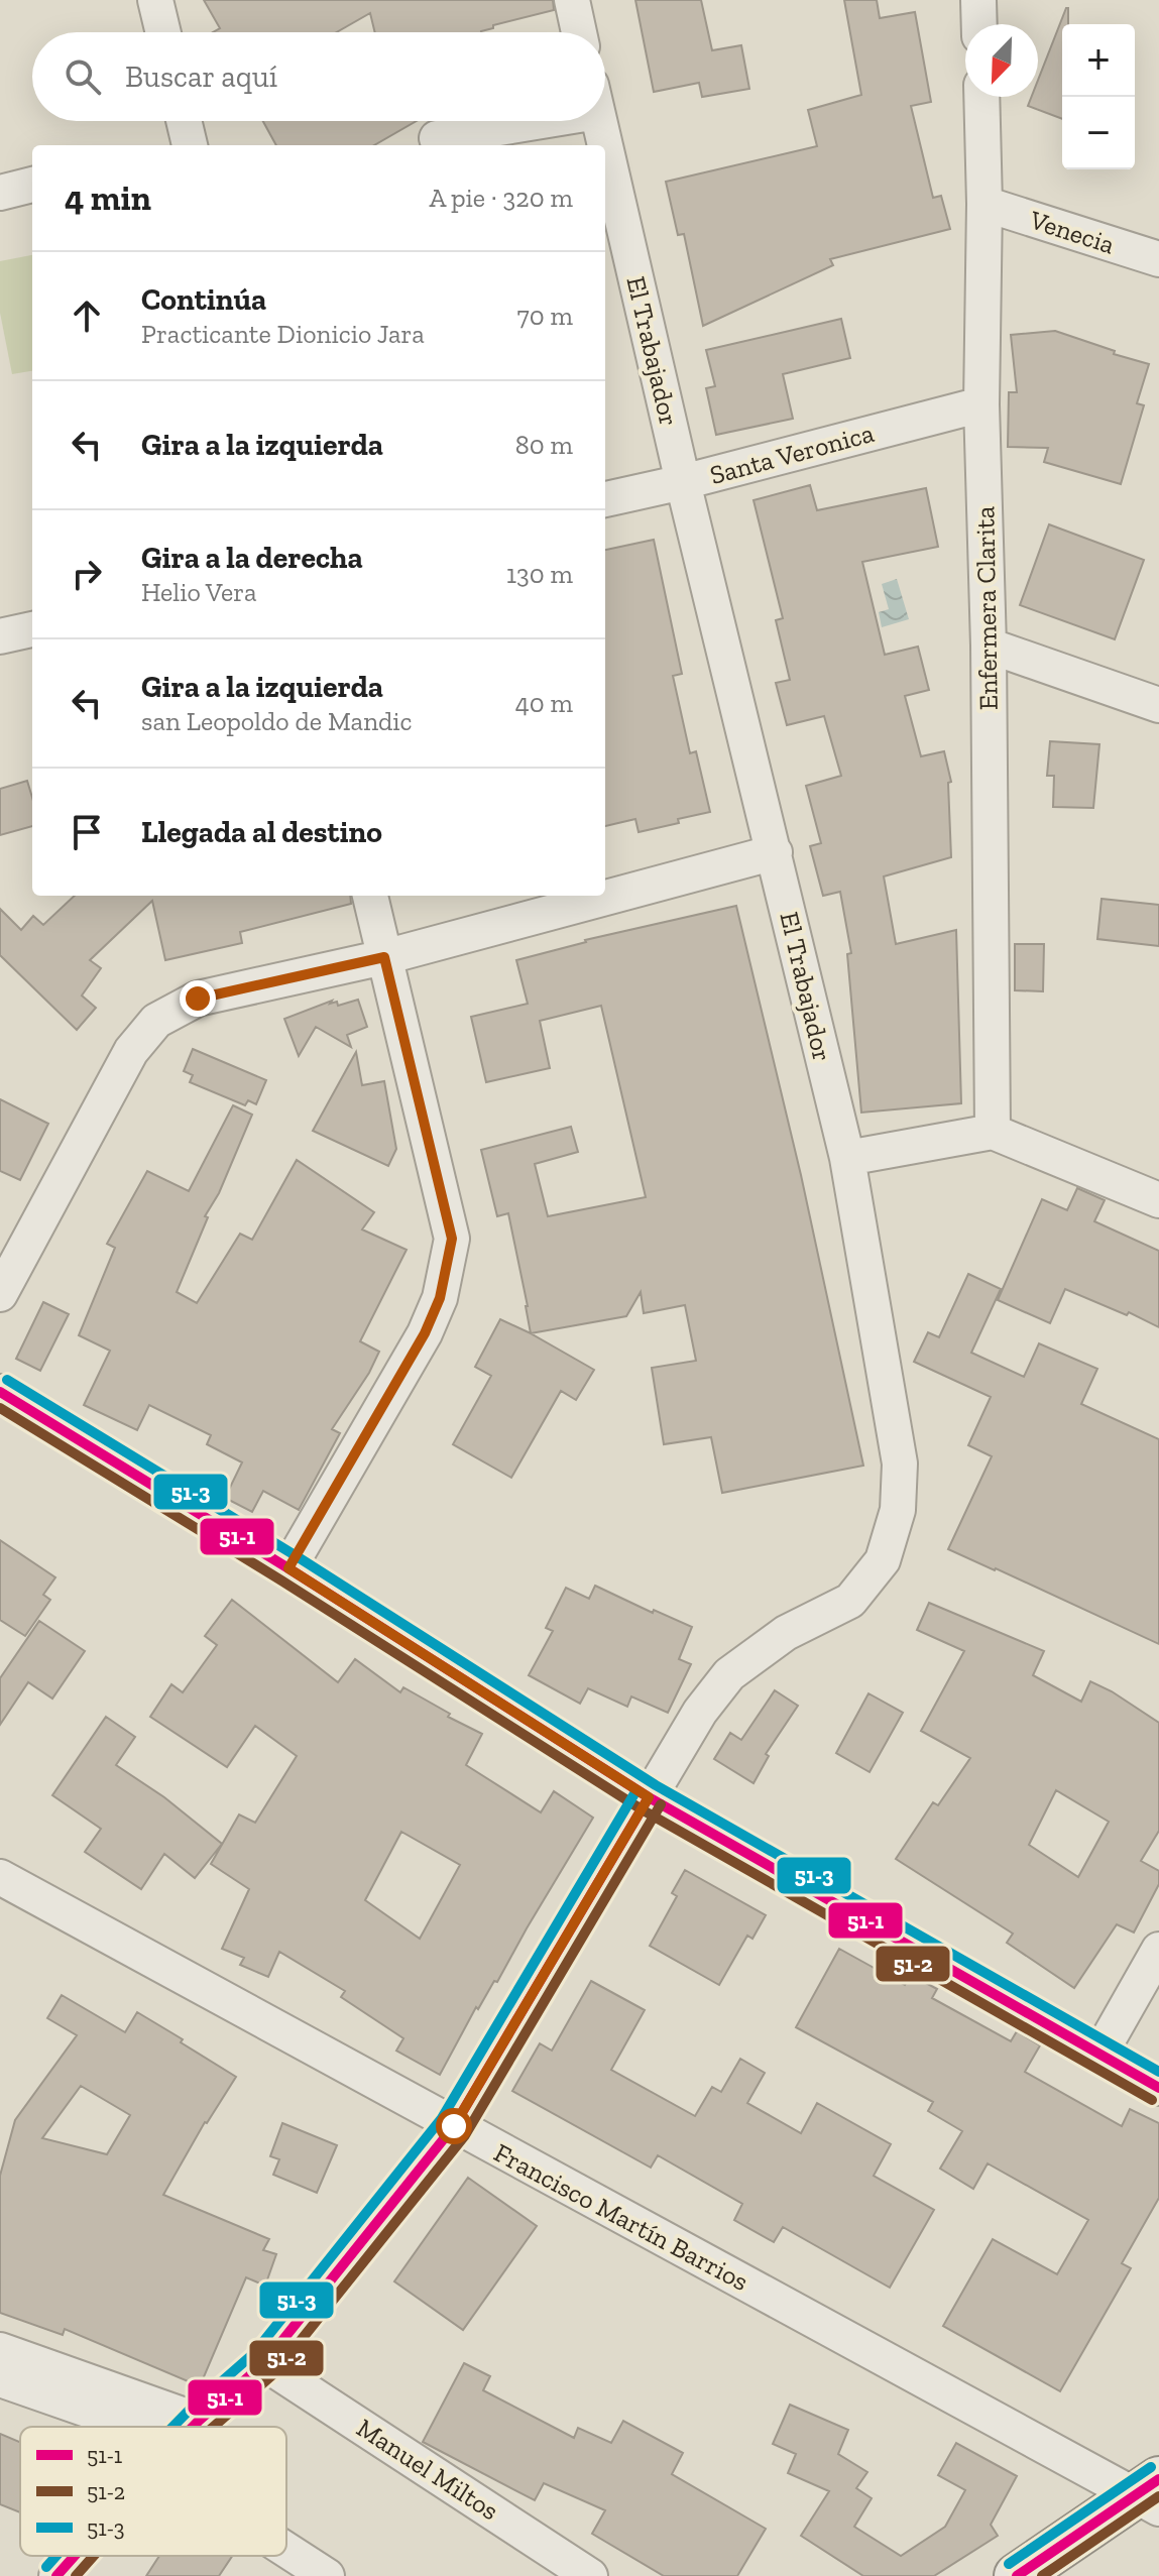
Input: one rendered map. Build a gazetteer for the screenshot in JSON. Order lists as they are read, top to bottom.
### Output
{
  "streets": {
    "street": [
      "Venecia",
      "El Trabajador",
      "Santa Veronica",
      "Enfermera Clarita",
      "Francisco Martín Barrios",
      "Manuel Miltos"
    ]
  },
  "crossings": [
    ["Venecia", "Enfermera Clarita"],
    ["El Trabajador", "Santa Veronica"],
    ["El Trabajador", "Francisco Martín Barrios"],
    ["El Trabajador", "Manuel Miltos"],
    ["Santa Veronica", "Enfermera Clarita"]
  ],
  "lines": ["transit line 51-3", "transit line 51-1", "transit line 51-2"],
  "legend": ["51-1", "51-2", "51-3"],
  "north": "bottom left",
  "page": {
    "map_buttons": ["+", "−"],
    "search": "Buscar aquí",
    "heading": ["4 min", "A pie · 320 m"],
    "list": [
      ["Continúa", "Practicante Dionicio Jara", "70 m"],
      ["Gira a la izquierda", "80 m"],
      ["Gira a la derecha", "Helio Vera", "130 m"],
      ["Gira a la izquierda", "san Leopoldo de Mandic", "40 m"],
      "Llegada al destino"
    ]
  }
}
